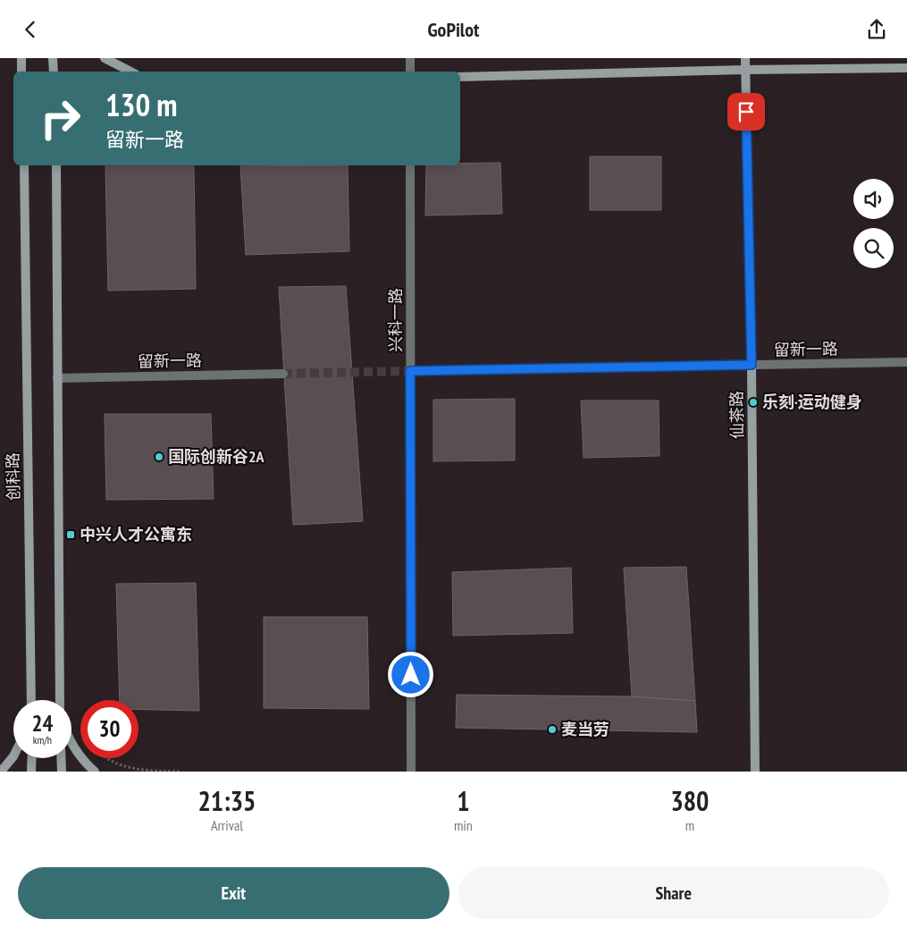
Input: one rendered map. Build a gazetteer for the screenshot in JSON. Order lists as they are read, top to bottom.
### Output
{
  "streets": {
    "main road": ["仙茶路", "创科路"],
    "street": ["兴科一路", "留新一路"]
  },
  "crossings": [
    ["兴科一路", "留新一路"],
    ["留新一路", "仙茶路"]
  ],
  "places": {
    "other": ["乐刻·运动健身", "国际创新谷2A", "麦当劳"],
    "transit": ["中兴人才公寓东"]
  },
  "page": {
    "header": "GoPilot",
    "turn": ["130 m", "留新一路"],
    "speed": "24 km/h",
    "limit": "30",
    "eta": [
      "21:35",
      "Arrival",
      "1",
      "min",
      "380",
      "m"
    ],
    "buttons": ["Exit", "Share"]
  }
}
